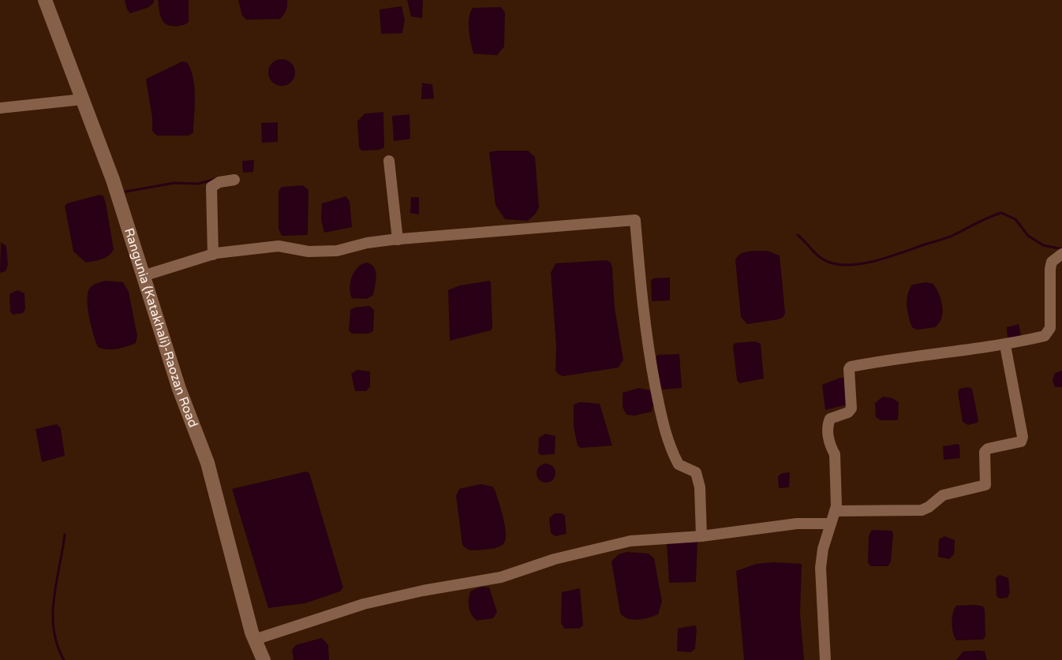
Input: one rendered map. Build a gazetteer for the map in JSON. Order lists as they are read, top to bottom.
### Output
{
  "streets": {
    "main road": ["Rangunia (Katakhali)-Raozan Road"]
  }
}
